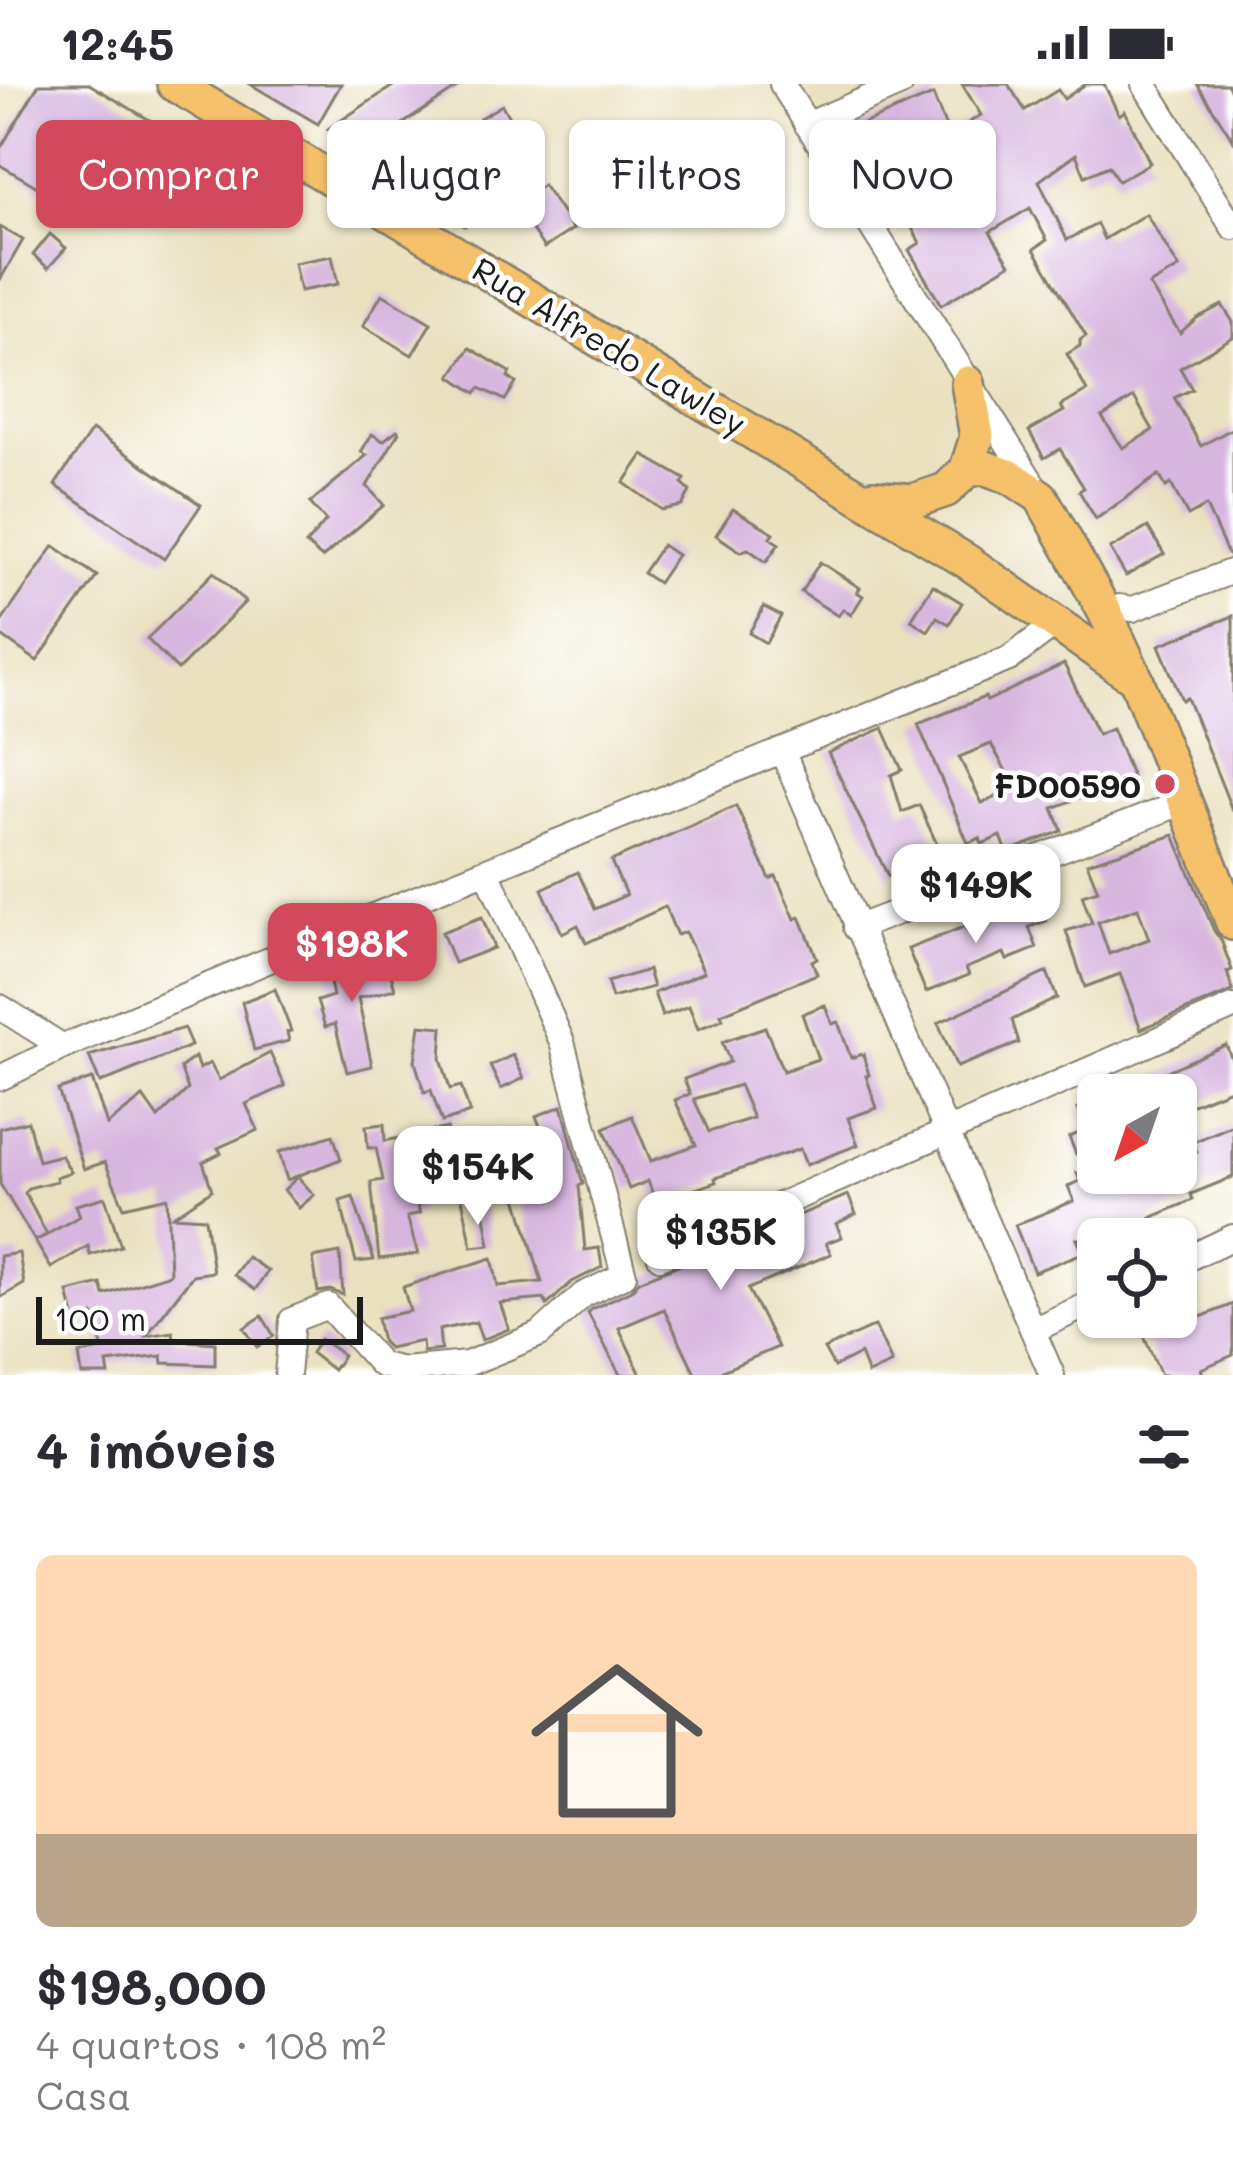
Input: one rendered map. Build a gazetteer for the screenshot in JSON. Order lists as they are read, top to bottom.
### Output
{
  "streets": {
    "main road": ["Rua Alfredo Lawley"]
  },
  "places": ["FD00590"],
  "scale_bar": "100 m",
  "north": "bottom left",
  "page": {
    "status": "12:45",
    "chip": [
      "Comprar",
      "Alugar",
      "Filtros",
      "Novo"
    ],
    "price": [
      "$149K",
      "$198K",
      "$154K",
      "$135K"
    ],
    "scale": "100 m",
    "heading": "4 imóveis",
    "list": [
      {
        "name": "$198,000",
        "note": "4 quartos · 108 m² · Casa"
      }
    ]
  }
}
